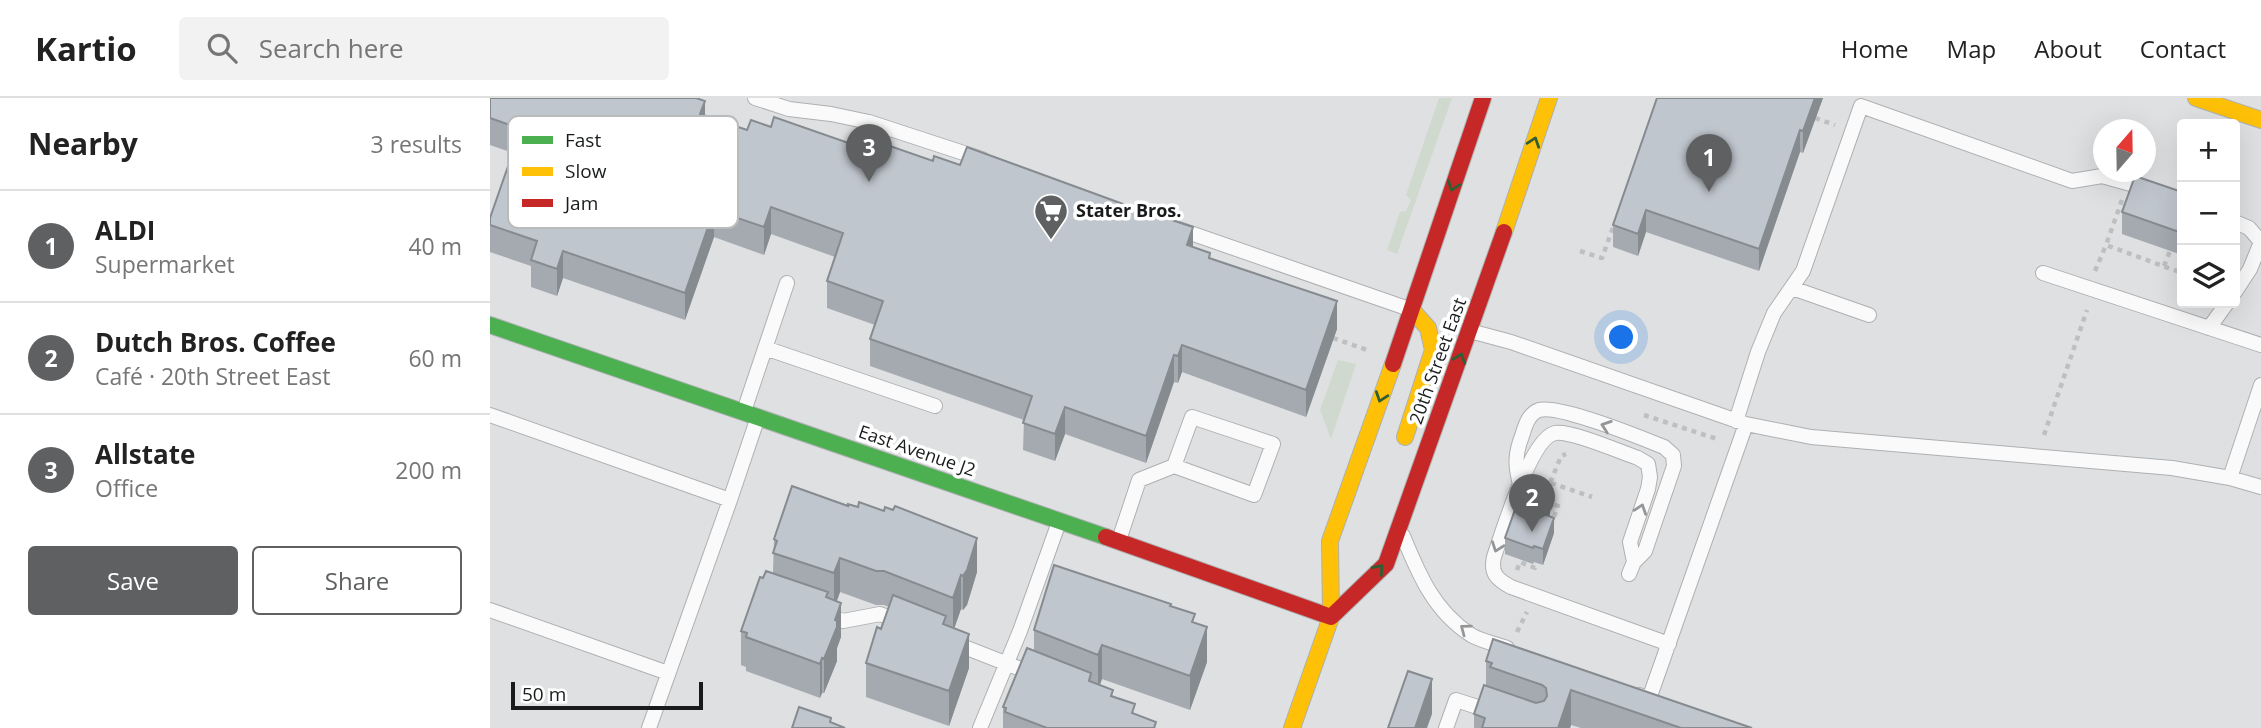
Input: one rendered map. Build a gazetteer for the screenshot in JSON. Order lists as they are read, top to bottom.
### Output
{
  "streets": {
    "main road": ["20th Street East", "East Avenue J2"]
  },
  "crossings": [
    ["20th Street East", "East Avenue J2"]
  ],
  "places": {
    "supermarket": ["Stater Bros."]
  },
  "legend": ["Fast", "Slow", "Jam"],
  "scale_bar": "50 m",
  "north": "top",
  "page": {
    "header": "Kartio",
    "search": "Search here",
    "nav": [
      "Home",
      "Map",
      "About",
      "Contact"
    ],
    "heading": ["Nearby", "3 results"],
    "map_buttons": ["+", "−"],
    "pins": ["3", "1", "2"],
    "list": [
      {
        "mark": "1",
        "name": "ALDI",
        "note": "Supermarket",
        "value": "40 m"
      },
      {
        "mark": "2",
        "name": "Dutch Bros. Coffee",
        "note": "Café · 20th Street East",
        "value": "60 m"
      },
      {
        "mark": "3",
        "name": "Allstate",
        "note": "Office",
        "value": "200 m"
      }
    ],
    "buttons": ["Save", "Share"],
    "scale": "50 m"
  }
}
